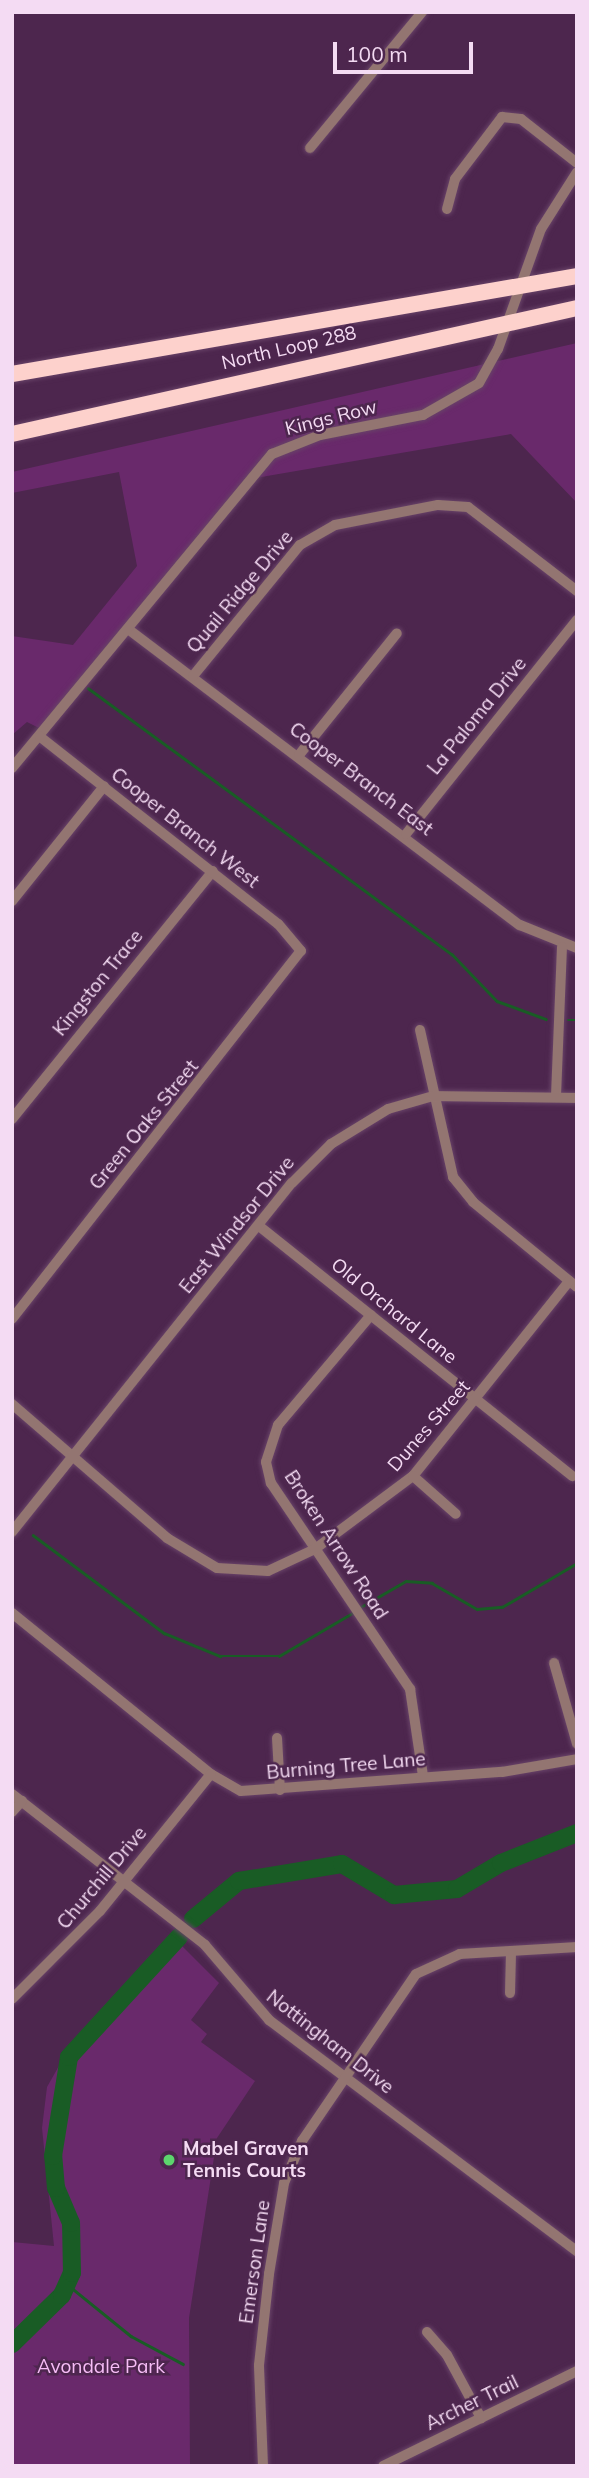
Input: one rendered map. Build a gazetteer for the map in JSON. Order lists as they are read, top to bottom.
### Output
{
  "streets": {
    "highway": ["North Loop 288"],
    "street": [
      "Kings Row",
      "Quail Ridge Drive",
      "La Paloma Drive",
      "Cooper Branch East",
      "Cooper Branch West",
      "Kingston Trace",
      "Green Oaks Street",
      "East Windsor Drive",
      "Old Orchard Lane",
      "Dunes Street",
      "Broken Arrow Road",
      "Burning Tree Lane",
      "Churchill Drive",
      "Nottingham Drive",
      "Emerson Lane",
      "Archer Trail"
    ]
  },
  "crossings": [
    ["North Loop 288", "Kings Row"],
    ["Kings Row", "Cooper Branch East"],
    ["Kings Row", "Cooper Branch West"],
    ["Quail Ridge Drive", "Cooper Branch East"],
    ["La Paloma Drive", "Cooper Branch East"],
    ["Cooper Branch West", "Kingston Trace"],
    ["Cooper Branch West", "Green Oaks Street"],
    ["East Windsor Drive", "Old Orchard Lane"],
    ["East Windsor Drive", "Dunes Street"],
    ["Old Orchard Lane", "Dunes Street"],
    ["Old Orchard Lane", "Broken Arrow Road"],
    ["Dunes Street", "Broken Arrow Road"],
    ["Broken Arrow Road", "Burning Tree Lane"],
    ["Burning Tree Lane", "Churchill Drive"],
    ["Churchill Drive", "Nottingham Drive"],
    ["Nottingham Drive", "Emerson Lane"]
  ],
  "parks": ["Avondale Park"],
  "places": ["Mabel Graven Tennis Courts"],
  "scale_bar": "100 m"
}
